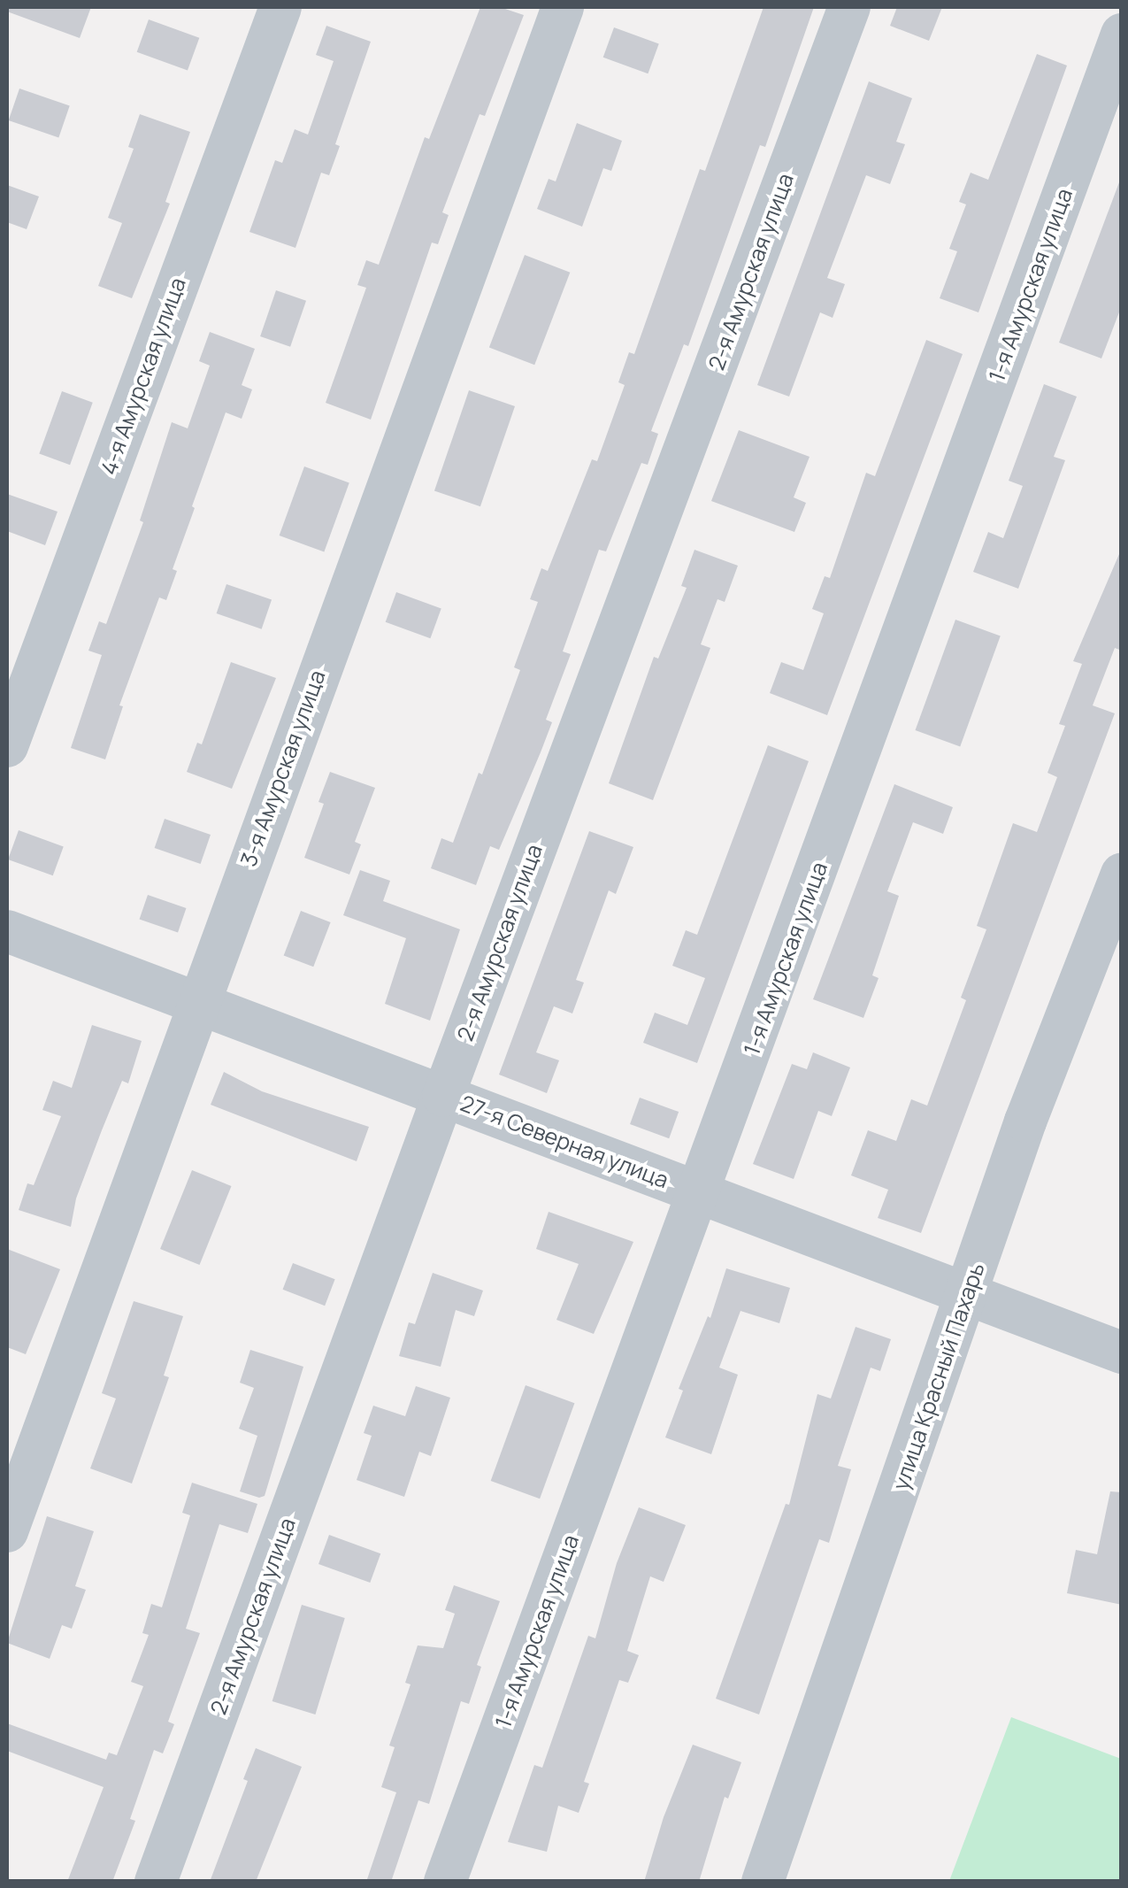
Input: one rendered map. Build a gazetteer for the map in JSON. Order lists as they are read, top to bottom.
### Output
{
  "streets": {
    "street": [
      "2-я Амурская улица",
      "1-я Амурская улица",
      "4-я Амурская улица",
      "3-я Амурская улица",
      "27-я Северная улица",
      "улица Красный Пахарь"
    ]
  },
  "crossings": [
    ["2-я Амурская улица", "27-я Северная улица"],
    ["1-я Амурская улица", "27-я Северная улица"],
    ["3-я Амурская улица", "27-я Северная улица"],
    ["27-я Северная улица", "улица Красный Пахарь"]
  ]
}
